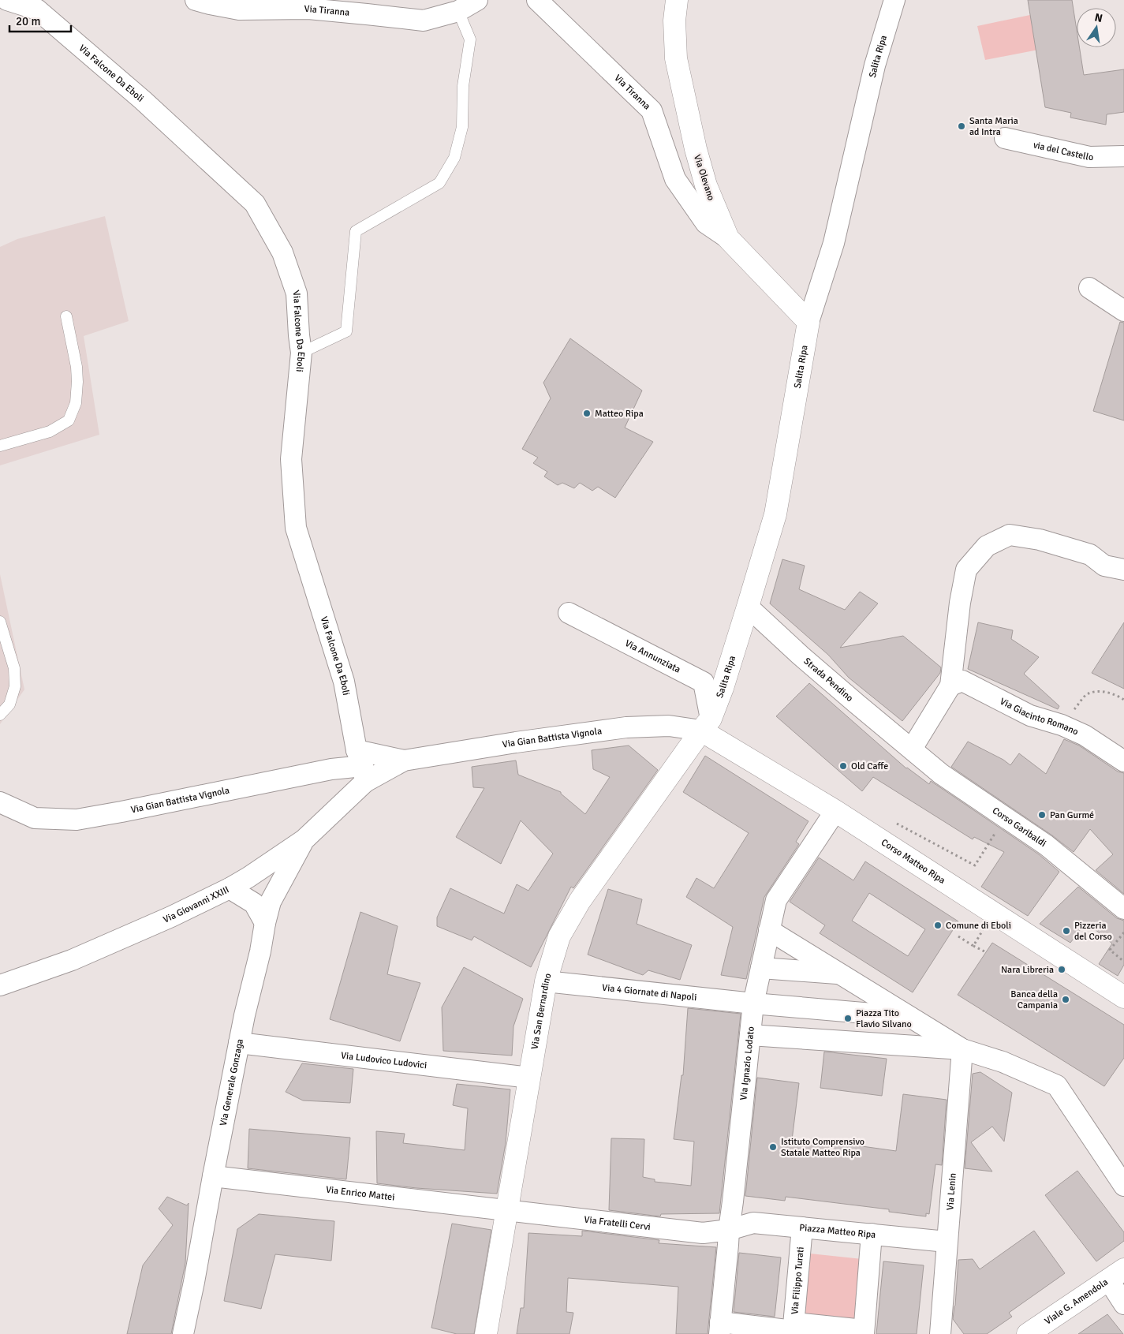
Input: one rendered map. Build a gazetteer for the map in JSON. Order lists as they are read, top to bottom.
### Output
{
  "streets": {
    "street": [
      "Via Tiranna",
      "Salita Ripa",
      "Via Falcone Da Eboli",
      "via del Castello",
      "Via Olevano",
      "Via Annunziata",
      "Strada Pendino",
      "Via Giacinto Romano",
      "Via Gian Battista Vignola",
      "Corso Garibaldi",
      "Corso Matteo Ripa",
      "Via Giovanni XXIII",
      "Via 4 Giornate di Napoli",
      "Via San Bernardino",
      "Via Ludovico Ludovici",
      "Via Ignazio Lodato",
      "Via Generale Gonzaga",
      "Via Lenin",
      "Via Enrico Mattei",
      "Via Fratelli Cervi",
      "Piazza Matteo Ripa",
      "Via Filippo Turati",
      "Viale G. Amendola"
    ]
  },
  "crossings": [
    ["Via Tiranna", "Via Olevano"],
    ["Salita Ripa", "Via Olevano"],
    ["Salita Ripa", "Via Annunziata"],
    ["Salita Ripa", "Strada Pendino"],
    ["Salita Ripa", "Via Gian Battista Vignola"],
    ["Salita Ripa", "Corso Matteo Ripa"],
    ["Salita Ripa", "Via San Bernardino"],
    ["Via Falcone Da Eboli", "Via Gian Battista Vignola"],
    ["Via Falcone Da Eboli", "Via Giovanni XXIII"],
    ["Via Annunziata", "Via Gian Battista Vignola"],
    ["Via Annunziata", "Corso Matteo Ripa"],
    ["Via Annunziata", "Via San Bernardino"],
    ["Strada Pendino", "Corso Garibaldi"],
    ["Via Gian Battista Vignola", "Corso Matteo Ripa"],
    ["Via Gian Battista Vignola", "Via Giovanni XXIII"],
    ["Via Gian Battista Vignola", "Via San Bernardino"],
    ["Corso Matteo Ripa", "Via San Bernardino"],
    ["Corso Matteo Ripa", "Via Ignazio Lodato"],
    ["Via Giovanni XXIII", "Via Generale Gonzaga"],
    ["Via 4 Giornate di Napoli", "Via San Bernardino"],
    ["Via 4 Giornate di Napoli", "Via Ignazio Lodato"],
    ["Via San Bernardino", "Via Ludovico Ludovici"],
    ["Via San Bernardino", "Via Enrico Mattei"],
    ["Via San Bernardino", "Via Fratelli Cervi"],
    ["Via Ludovico Ludovici", "Via Generale Gonzaga"],
    ["Via Ignazio Lodato", "Via Fratelli Cervi"],
    ["Via Ignazio Lodato", "Piazza Matteo Ripa"],
    ["Via Generale Gonzaga", "Via Enrico Mattei"],
    ["Via Lenin", "Piazza Matteo Ripa"],
    ["Via Enrico Mattei", "Via Fratelli Cervi"],
    ["Via Fratelli Cervi", "Piazza Matteo Ripa"],
    ["Piazza Matteo Ripa", "Via Filippo Turati"]
  ],
  "places": [
    "Santa Maria ad Intra",
    "Matteo Ripa",
    "Old Caffe",
    "Pan Gurmé",
    "Comune di Eboli",
    "Pizzeria del Corso",
    "Nara Libreria",
    "Banca della Campania",
    "Piazza Tito Flavio Silvano",
    "Istituto Comprensivo Statale Matteo Ripa"
  ],
  "scale_bar": "20 m",
  "north": "top"
}
